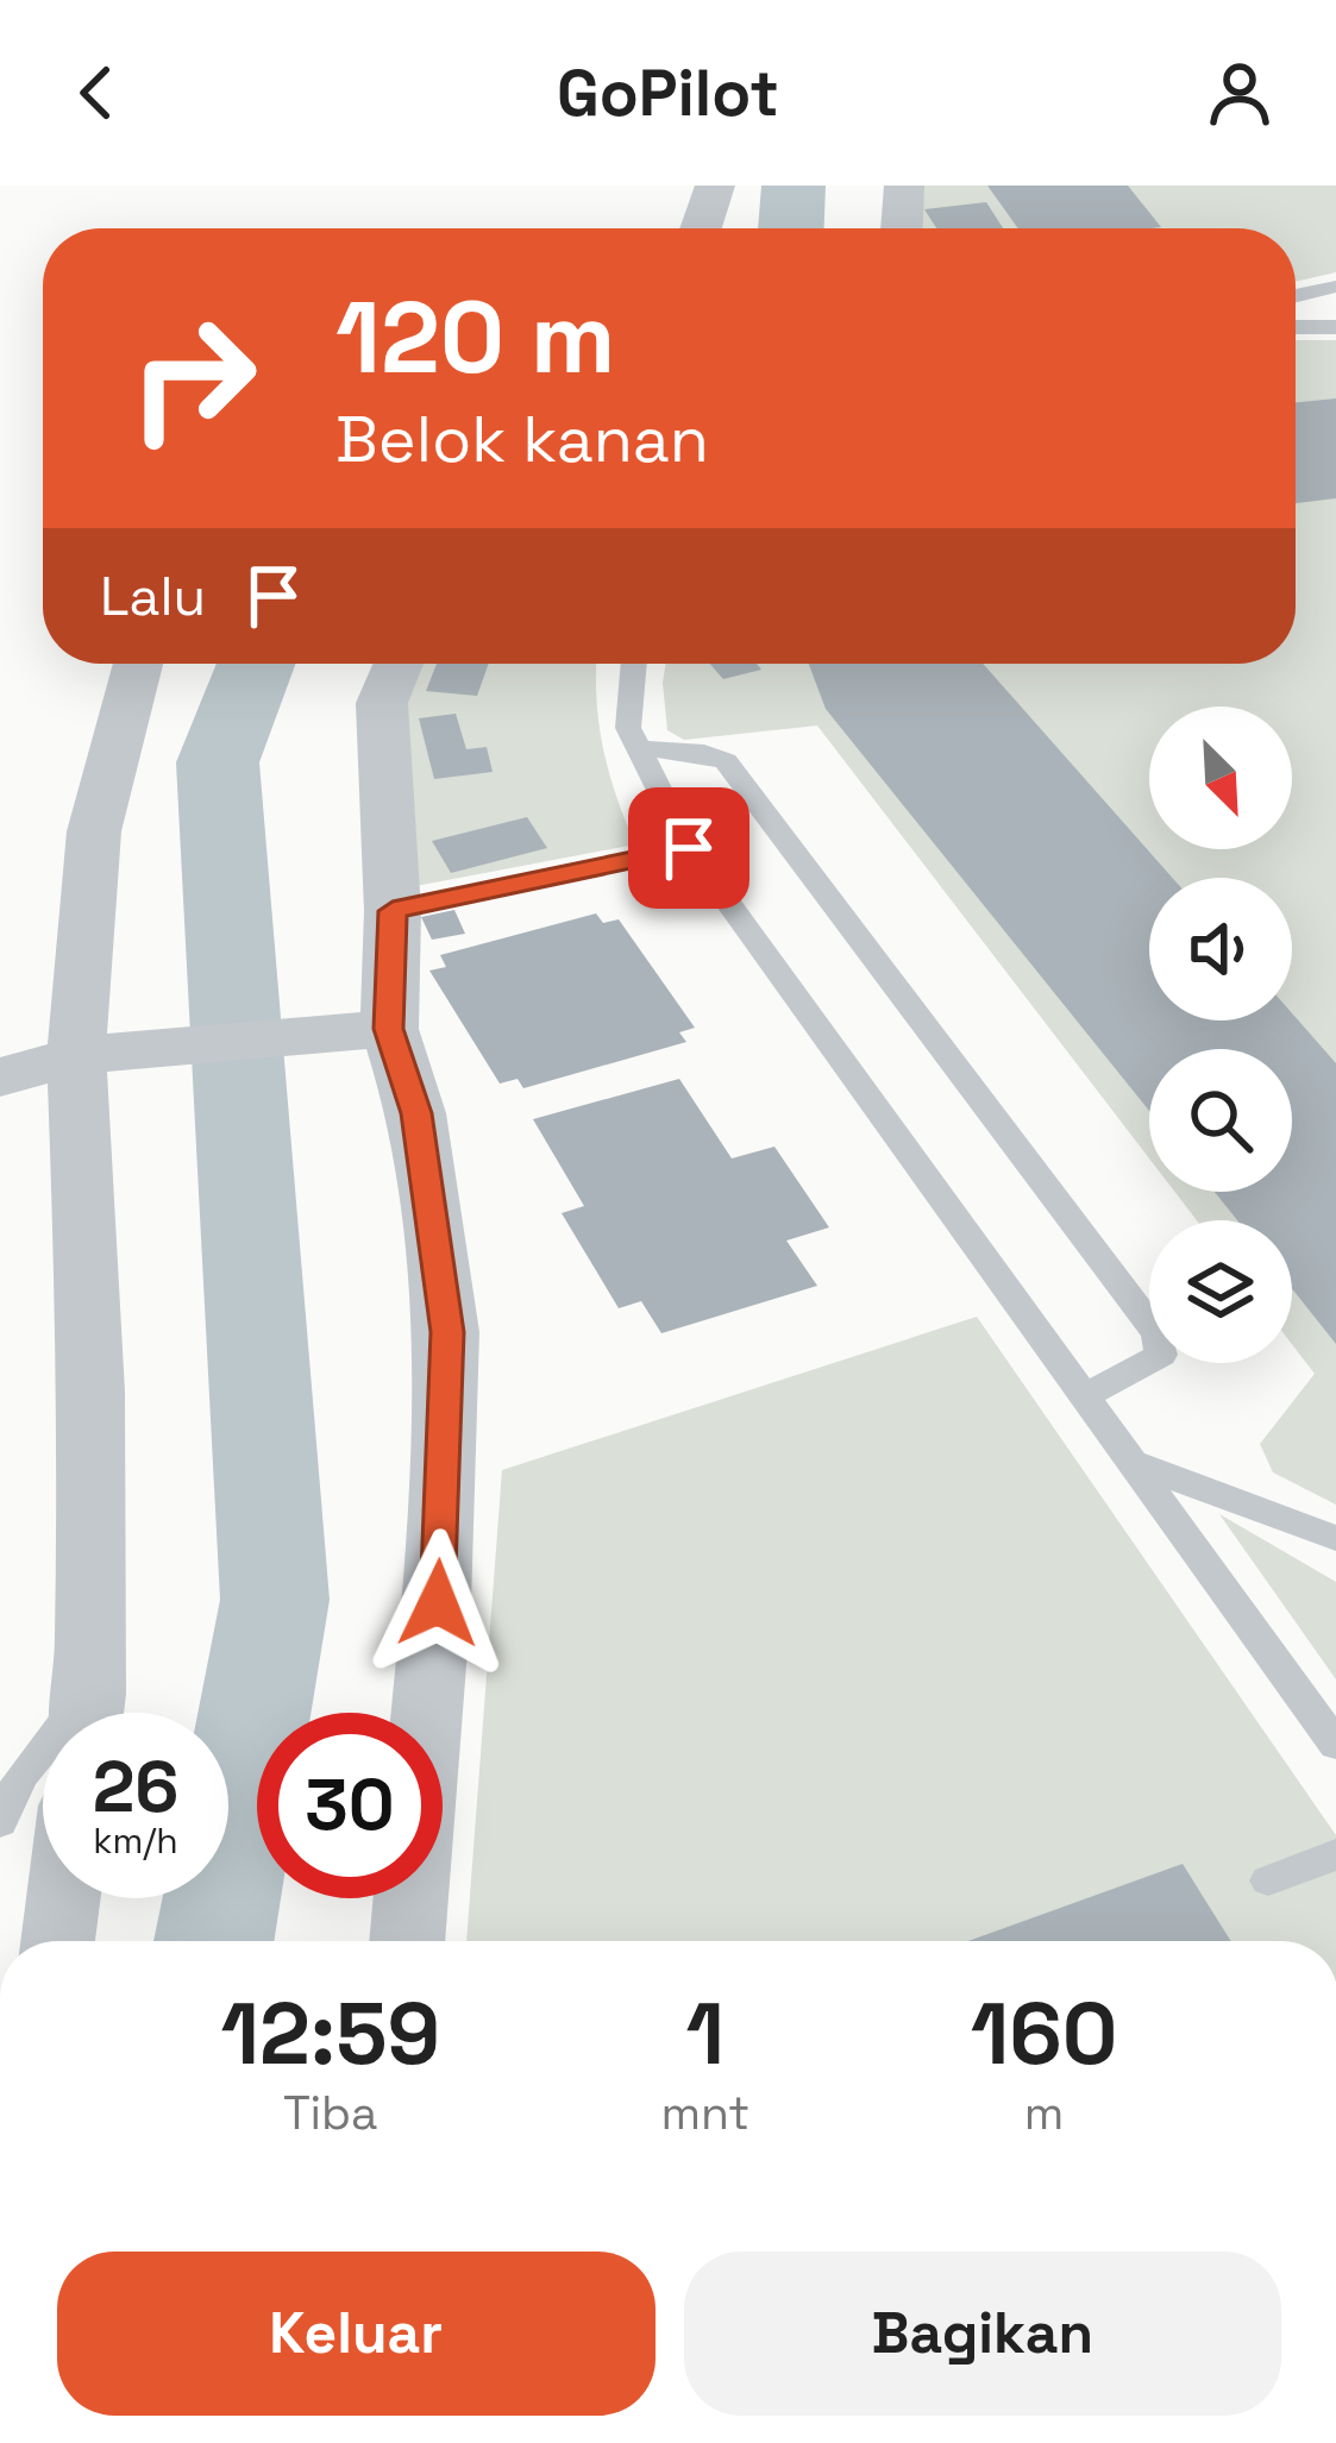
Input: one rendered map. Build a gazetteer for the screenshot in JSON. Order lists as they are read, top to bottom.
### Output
{
  "north": "bottom right",
  "page": {
    "header": "GoPilot",
    "turn": ["120 m", "Belok kanan"],
    "then": "Lalu",
    "speed": "26 km/h",
    "limit": "30",
    "eta": [
      "12:59",
      "Tiba",
      "1",
      "mnt",
      "160",
      "m"
    ],
    "buttons": ["Keluar", "Bagikan"]
  }
}
